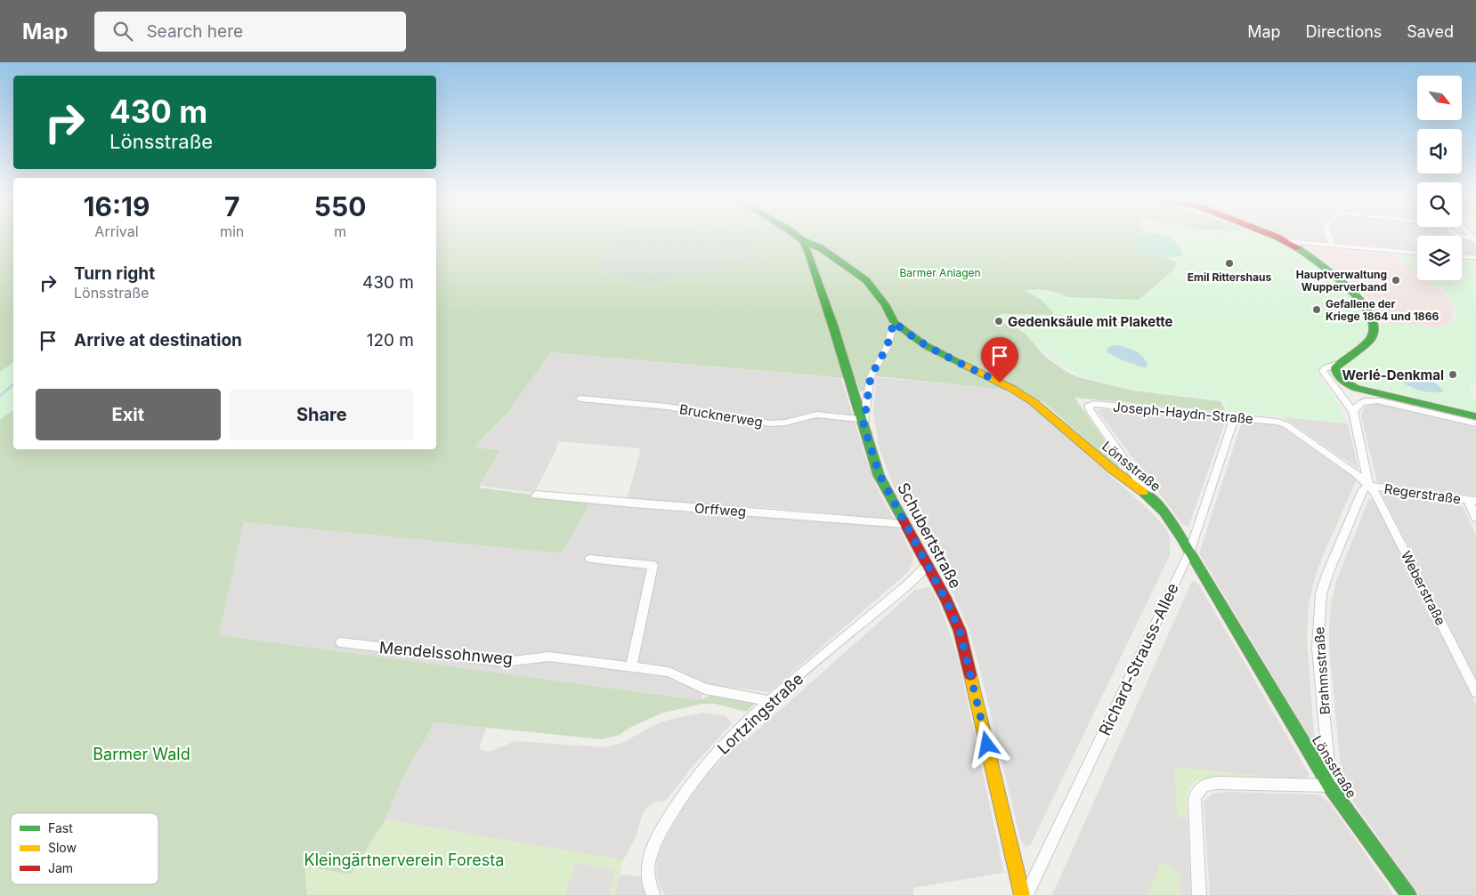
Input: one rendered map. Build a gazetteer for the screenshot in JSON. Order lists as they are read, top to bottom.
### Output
{
  "streets": {
    "street": [
      "Joseph-Haydn-Straße",
      "Brucknerweg",
      "Lönsstraße",
      "Regerstraße",
      "Orffweg",
      "Schubertstraße",
      "Weberstraße",
      "Mendelssohnweg",
      "Richard-Strauss-Allee",
      "Brahmsstraße",
      "Lortzingstraße"
    ]
  },
  "crossings": [
    ["Joseph-Haydn-Straße", "Lönsstraße"],
    ["Joseph-Haydn-Straße", "Regerstraße"],
    ["Joseph-Haydn-Straße", "Weberstraße"],
    ["Joseph-Haydn-Straße", "Richard-Strauss-Allee"],
    ["Joseph-Haydn-Straße", "Brahmsstraße"],
    ["Brucknerweg", "Schubertstraße"],
    ["Lönsstraße", "Schubertstraße"],
    ["Lönsstraße", "Richard-Strauss-Allee"],
    ["Lönsstraße", "Brahmsstraße"],
    ["Regerstraße", "Weberstraße"],
    ["Regerstraße", "Brahmsstraße"],
    ["Orffweg", "Schubertstraße"],
    ["Schubertstraße", "Lortzingstraße"],
    ["Weberstraße", "Brahmsstraße"],
    ["Mendelssohnweg", "Lortzingstraße"]
  ],
  "parks": ["Barmer Anlagen", "Barmer Wald", "Kleingärtnerverein Foresta"],
  "places": [
    "Emil Rittershaus",
    "Hauptverwaltung Wupperverband",
    "Gefallene der Kriege 1864 und 1866",
    "Gedenksäule mit Plakette",
    "Werlé-Denkmal"
  ],
  "legend": ["Fast", "Slow", "Jam"],
  "north": "bottom right",
  "page": {
    "header": "Map",
    "search": "Search here",
    "nav": ["Map", "Directions", "Saved"],
    "turn": ["430 m", "Lönsstraße"],
    "eta": [
      "16:19",
      "Arrival",
      "7",
      "min",
      "550",
      "m"
    ],
    "list": [
      {
        "name": "Turn right",
        "note": "Lönsstraße",
        "value": "430 m"
      },
      {
        "name": "Arrive at destination",
        "value": "120 m"
      }
    ],
    "buttons": ["Exit", "Share"]
  }
}
